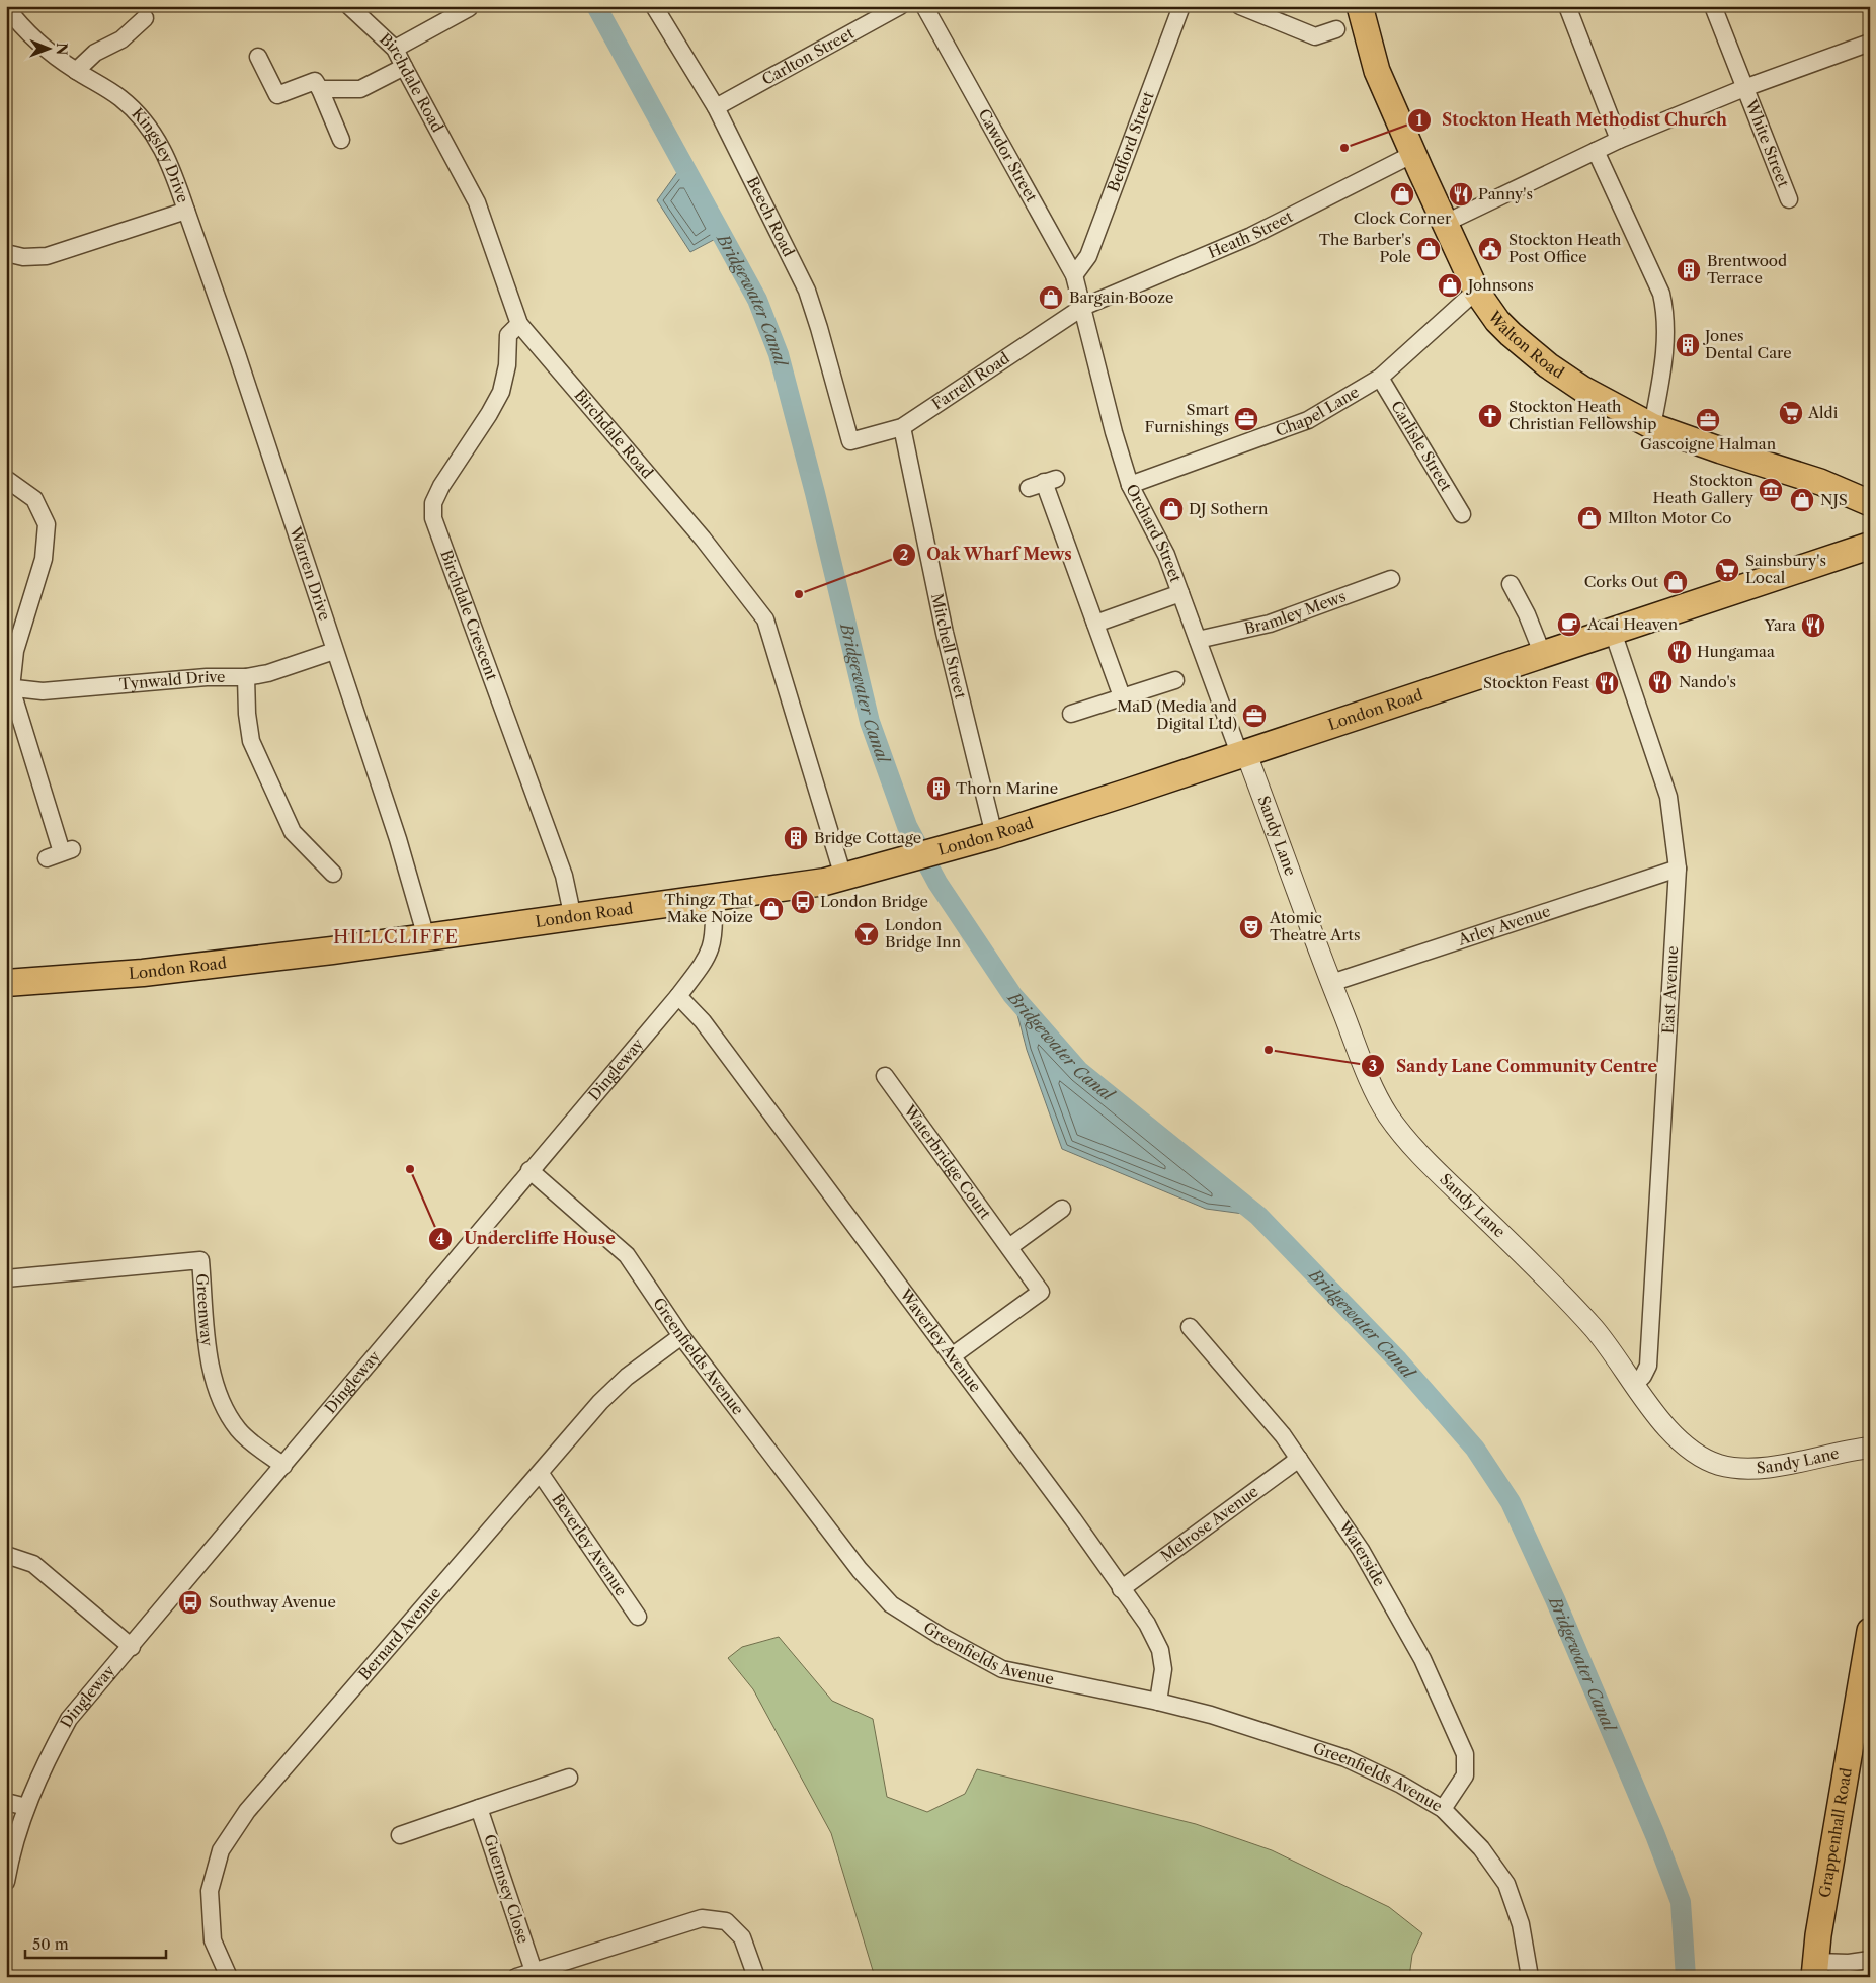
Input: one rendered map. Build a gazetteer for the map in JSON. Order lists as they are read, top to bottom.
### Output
{
  "streets": {
    "highway": ["London Road"],
    "main road": ["Walton Road", "Grappenhall Road"],
    "street": [
      "Carlton Street",
      "Birchdale Road",
      "Bedford Street",
      "White Street",
      "Cawdor Street",
      "Kingsley Drive",
      "Beech Road",
      "Heath Street",
      "Farrell Road",
      "Chapel Lane",
      "Carlisle Street",
      "Orchard Street",
      "Warren Drive",
      "Bramley Mews",
      "Birchdale Crescent",
      "Mitchell Street",
      "Tynwald Drive",
      "Sandy Lane",
      "Arley Avenue",
      "East Avenue",
      "Dingleway",
      "Waterbridge Court",
      "Greenway",
      "Waverley Avenue",
      "Greenfields Avenue",
      "Melrose Avenue",
      "Beverley Avenue",
      "Waterside",
      "Bernard Avenue",
      "Guernsey Close"
    ]
  },
  "crossings": [
    ["Carlton Street", "Beech Road"],
    ["Birchdale Road", "Birchdale Crescent"],
    ["Birchdale Road", "London Road"],
    ["Bedford Street", "Cawdor Street"],
    ["Cawdor Street", "Heath Street"],
    ["Cawdor Street", "Farrell Road"],
    ["Cawdor Street", "Orchard Street"],
    ["Kingsley Drive", "Warren Drive"],
    ["Beech Road", "Farrell Road"],
    ["Heath Street", "Walton Road"],
    ["Heath Street", "Farrell Road"],
    ["Heath Street", "Orchard Street"],
    ["Walton Road", "Chapel Lane"],
    ["Farrell Road", "Orchard Street"],
    ["Farrell Road", "Mitchell Street"],
    ["Chapel Lane", "Carlisle Street"],
    ["Chapel Lane", "Orchard Street"],
    ["Orchard Street", "Bramley Mews"],
    ["Orchard Street", "London Road"],
    ["Orchard Street", "Sandy Lane"],
    ["Warren Drive", "Tynwald Drive"],
    ["Warren Drive", "London Road"],
    ["Birchdale Crescent", "London Road"],
    ["Mitchell Street", "London Road"],
    ["London Road", "Sandy Lane"],
    ["London Road", "East Avenue"],
    ["London Road", "Dingleway"],
    ["Sandy Lane", "Arley Avenue"],
    ["Sandy Lane", "East Avenue"],
    ["Arley Avenue", "East Avenue"],
    ["Dingleway", "Greenway"],
    ["Dingleway", "Waverley Avenue"],
    ["Dingleway", "Greenfields Avenue"],
    ["Waterbridge Court", "Waverley Avenue"],
    ["Waverley Avenue", "Greenfields Avenue"],
    ["Waverley Avenue", "Melrose Avenue"],
    ["Greenfields Avenue", "Waterside"],
    ["Greenfields Avenue", "Bernard Avenue"],
    ["Melrose Avenue", "Waterside"],
    ["Beverley Avenue", "Bernard Avenue"]
  ],
  "districts": ["HILLCLIFFE"],
  "water": ["Bridgewater Canal"],
  "places": {
    "other": [
      "Stockton Heath Methodist Church",
      "Oak Wharf Mews",
      "Sandy Lane Community Centre",
      "Undercliffe House"
    ],
    "shop": [
      "Clock Corner",
      "The Barber's Pole",
      "Johnsons",
      "Bargain Booze",
      "NJS",
      "DJ Sothern",
      "MIlton Motor Co",
      "Corks Out",
      "Thingz That Make Noize"
    ],
    "restaurant": [
      "Panny's",
      "Yara",
      "Hungamaa",
      "Nando's",
      "Stockton Feast"
    ],
    "public building": ["Stockton Heath Post Office"],
    "building": [
      "Brentwood Terrace",
      "Jones Dental Care",
      "Thorn Marine",
      "Bridge Cottage"
    ],
    "supermarket": ["Aldi", "Sainsbury's Local"],
    "church": ["Stockton Heath Christian Fellowship"],
    "office": ["Smart Furnishings", "Gascoigne Halman", "MaD (Media and Digital Ltd)"],
    "museum": ["Stockton Heath Gallery"],
    "cafe": ["Acai Heaven"],
    "bus stop": ["London Bridge", "Southway Avenue"],
    "theatre": ["Atomic Theatre Arts"],
    "bar": ["London Bridge Inn"]
  },
  "scale_bar": "50 m",
  "north": "right"
}
